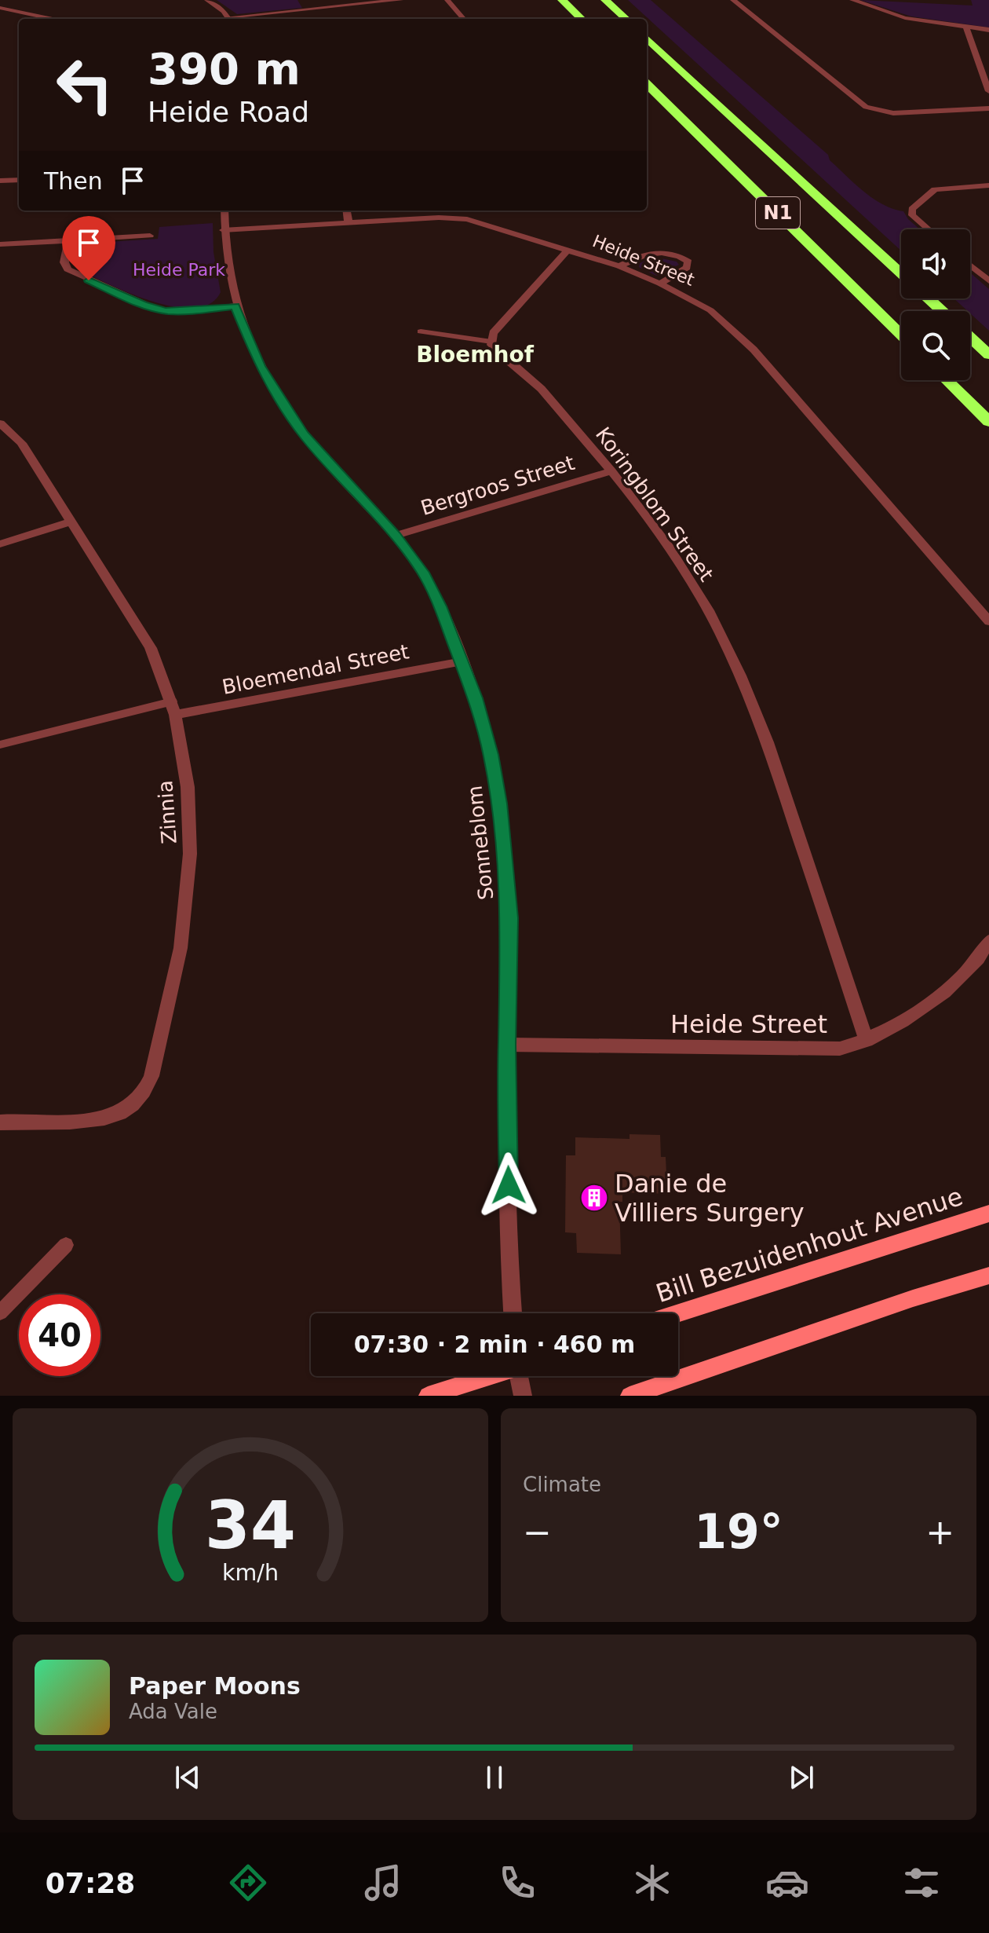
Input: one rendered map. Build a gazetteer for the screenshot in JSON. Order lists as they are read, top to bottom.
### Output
{
  "streets": {
    "highway": ["N1"],
    "main road": ["Bill Bezuidenhout Avenue"],
    "street": [
      "Heide Street",
      "Bergroos Street",
      "Koringblom Street",
      "Bloemendal Street",
      "Zinnia",
      "Sonneblom"
    ]
  },
  "crossings": [
    ["Heide Street", "Koringblom Street"],
    ["Heide Street", "Sonneblom"],
    ["Bergroos Street", "Koringblom Street"],
    ["Bergroos Street", "Sonneblom"],
    ["Bloemendal Street", "Zinnia"],
    ["Bloemendal Street", "Sonneblom"]
  ],
  "districts": ["Bloemhof"],
  "parks": ["Heide Park"],
  "places": {
    "building": ["Danie de Villiers Surgery"]
  },
  "page": {
    "turn": ["390 m", "Heide Road"],
    "then": "Then",
    "limit": "40",
    "trip": "07:30 · 2 min · 460 m",
    "tile": "Climate",
    "heat": ["−", "19°", "+"],
    "song": ["Paper Moons", "Ada Vale"],
    "tabs": "07:28",
    "gauge": ["34", "km/h"]
  }
}
